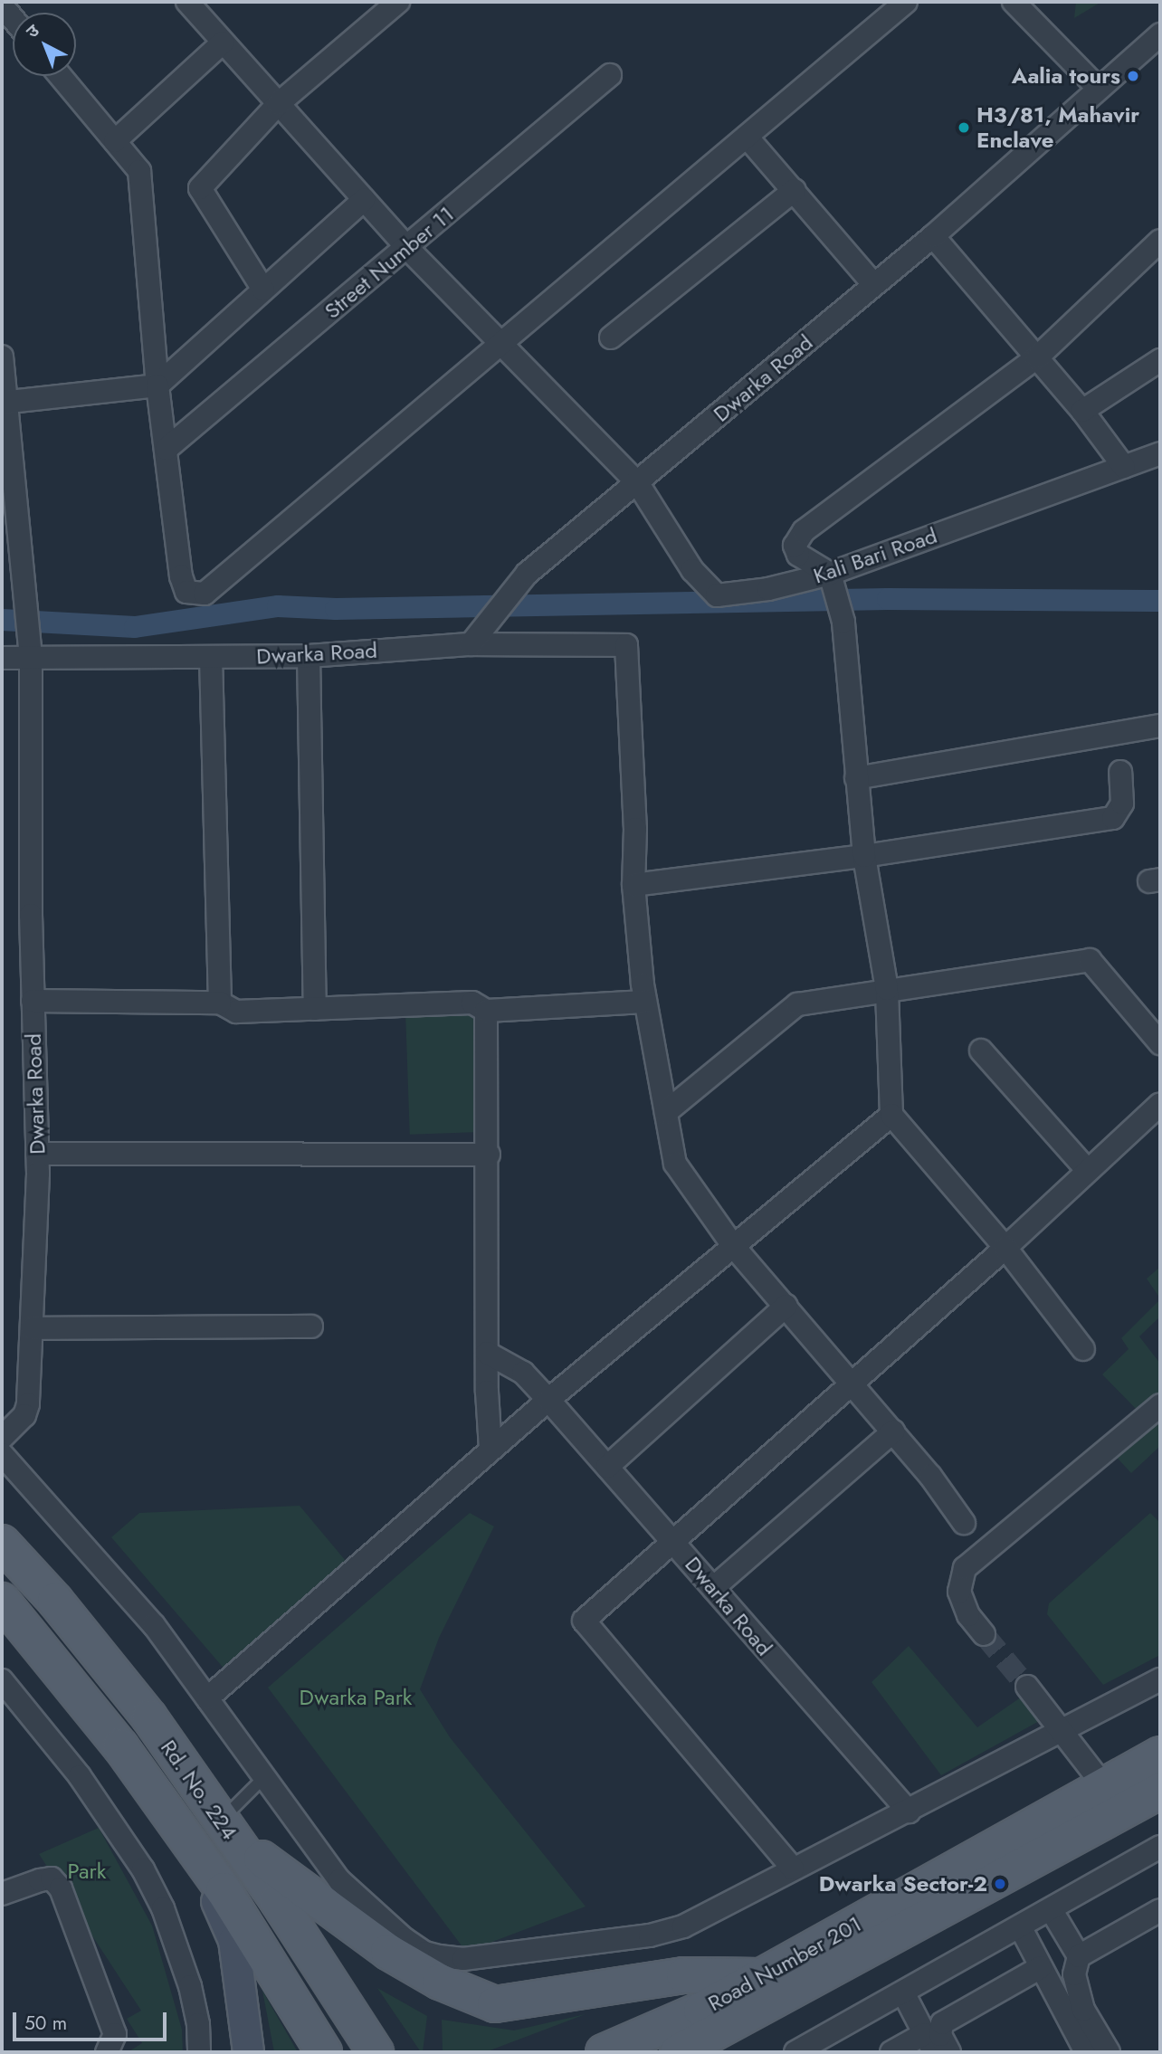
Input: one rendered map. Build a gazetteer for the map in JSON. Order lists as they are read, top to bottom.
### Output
{
  "streets": {
    "main road": ["Rd. No. 224", "Road Number 201"],
    "street": ["Street Number 11", "Dwarka Road", "Kali Bari Road"]
  },
  "crossings": [
    ["Dwarka Road", "Kali Bari Road"]
  ],
  "parks": ["Dwarka Park", "Park"],
  "places": ["Aalia tours", "H3/81, Mahavir Enclave", "Dwarka Sector-2"],
  "scale_bar": "50 m",
  "north": "top left"
}
